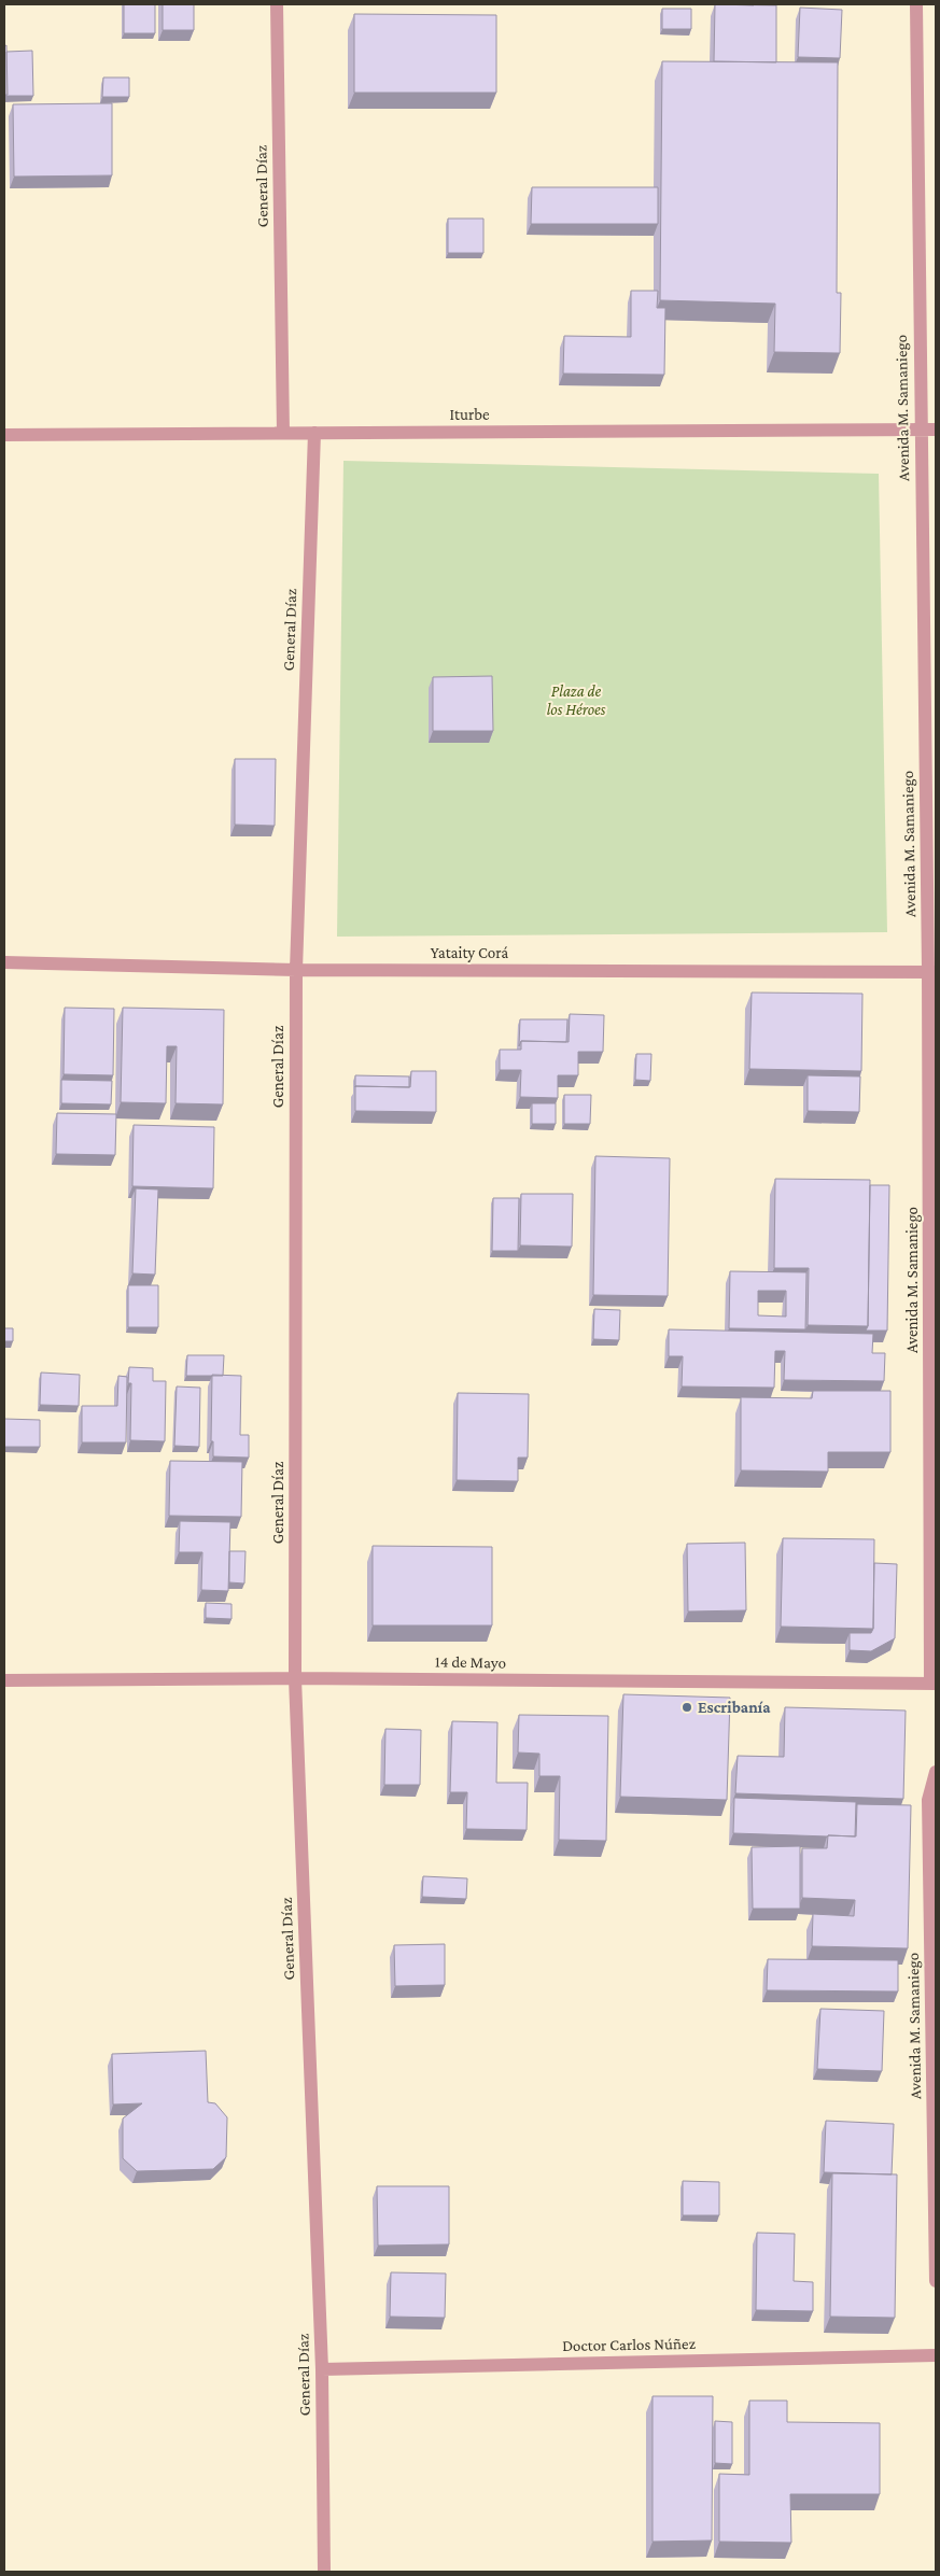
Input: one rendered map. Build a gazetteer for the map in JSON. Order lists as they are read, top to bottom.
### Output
{
  "streets": {
    "street": [
      "General Díaz",
      "Avenida M. Samaniego",
      "Iturbe",
      "Yataity Corá",
      "14 de Mayo",
      "Doctor Carlos Núñez"
    ]
  },
  "crossings": [
    ["General Díaz", "Iturbe"],
    ["General Díaz", "Yataity Corá"],
    ["General Díaz", "14 de Mayo"],
    ["General Díaz", "Doctor Carlos Núñez"],
    ["Avenida M. Samaniego", "Iturbe"],
    ["Avenida M. Samaniego", "Yataity Corá"],
    ["Avenida M. Samaniego", "14 de Mayo"]
  ],
  "parks": ["Plaza de los Héroes"],
  "places": ["Escribanía"]
}
